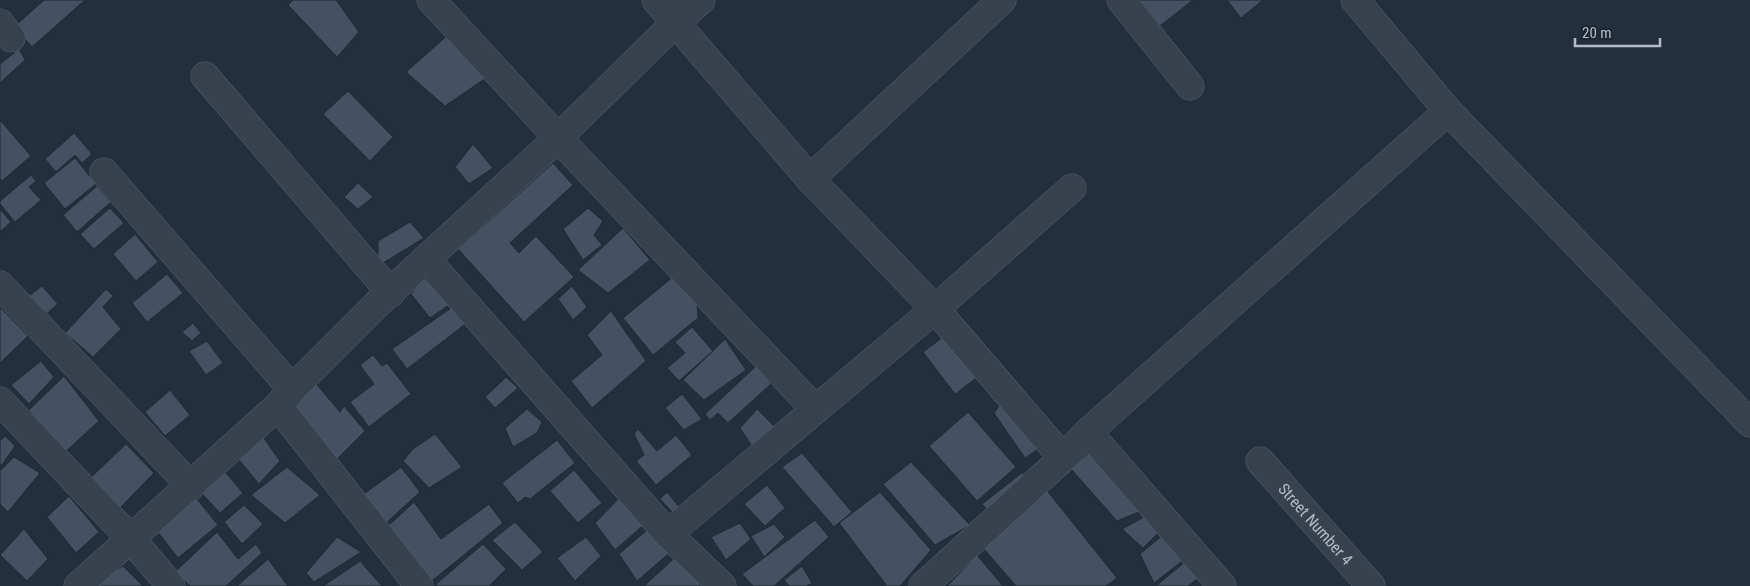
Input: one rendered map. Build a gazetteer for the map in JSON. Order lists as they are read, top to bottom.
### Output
{
  "streets": {
    "street": ["Street Number 4"]
  },
  "scale_bar": "20 m"
}
